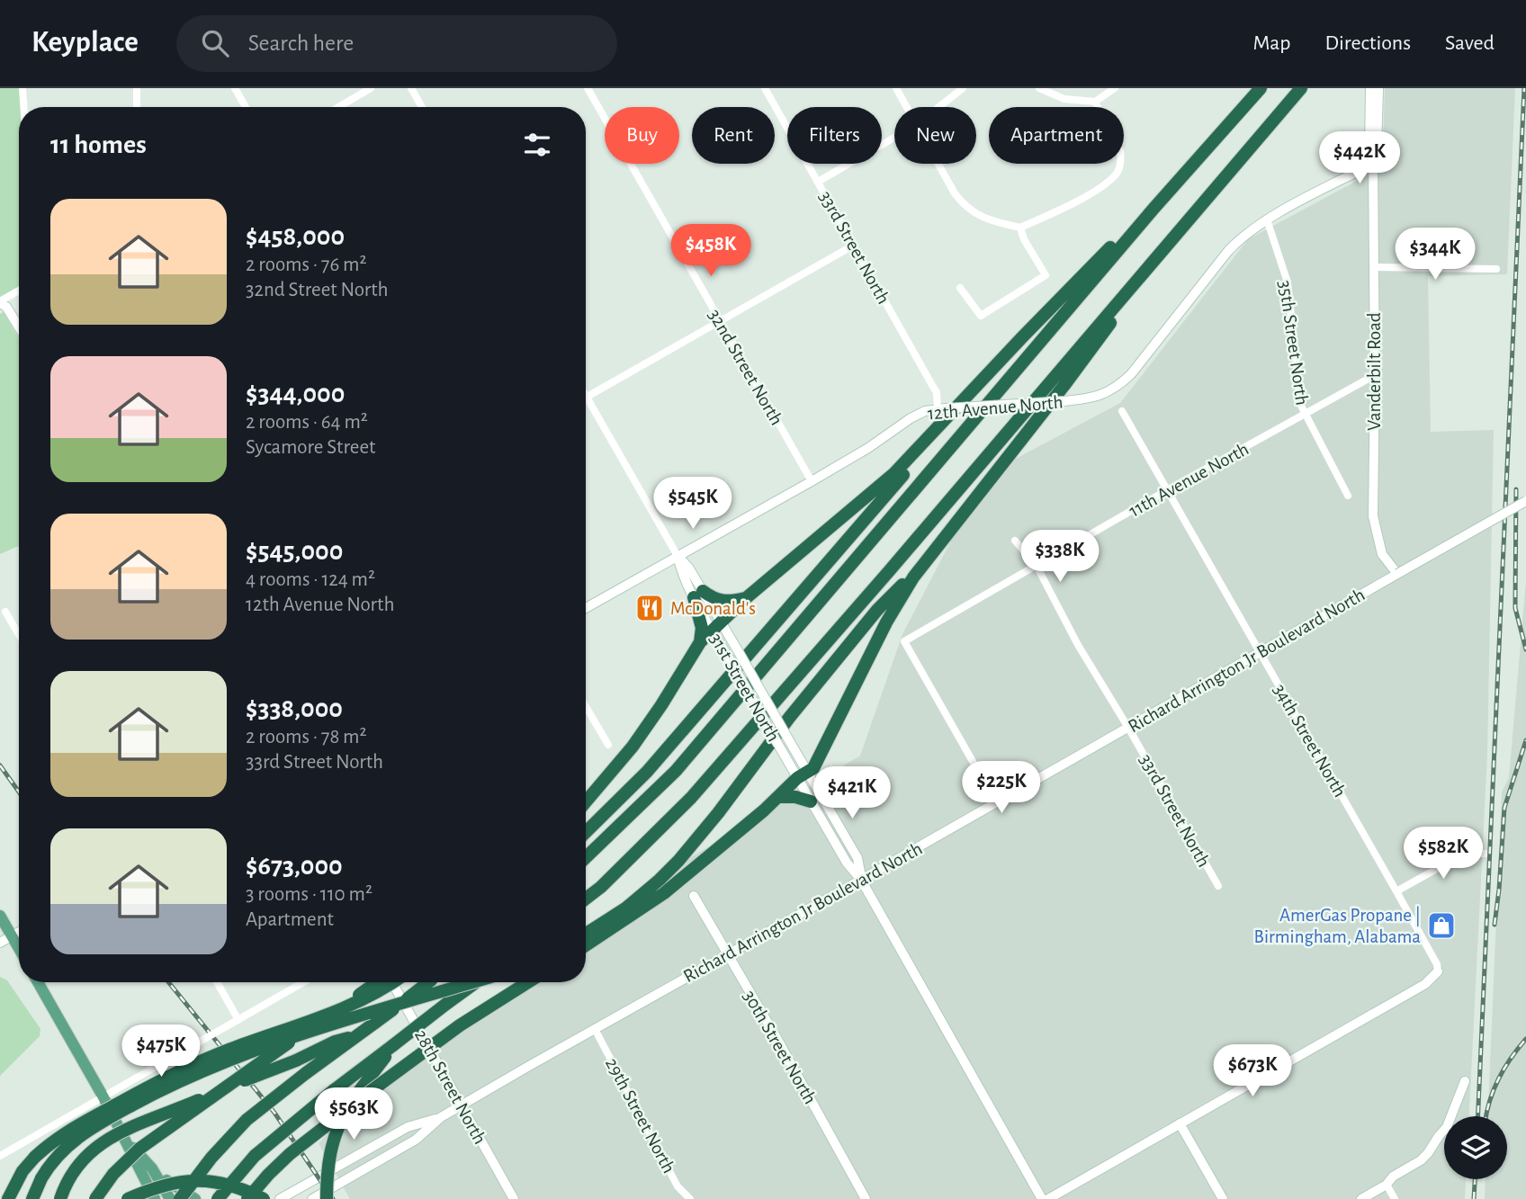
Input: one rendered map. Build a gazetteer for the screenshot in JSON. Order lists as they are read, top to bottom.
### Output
{
  "streets": {
    "street": [
      "33rd Street North",
      "35th Street North",
      "32nd Street North",
      "Vanderbilt Road",
      "12th Avenue North",
      "11th Avenue North",
      "Richard Arrington Jr Boulevard North",
      "31st Street North",
      "34th Street North",
      "30th Street North",
      "28th Street North",
      "29th Street North"
    ]
  },
  "crossings": [
    ["33rd Street North", "12th Avenue North"],
    ["33rd Street North", "11th Avenue North"],
    ["33rd Street North", "Richard Arrington Jr Boulevard North"],
    ["35th Street North", "12th Avenue North"],
    ["35th Street North", "11th Avenue North"],
    ["32nd Street North", "12th Avenue North"],
    ["Vanderbilt Road", "12th Avenue North"],
    ["Vanderbilt Road", "11th Avenue North"],
    ["Vanderbilt Road", "Richard Arrington Jr Boulevard North"],
    ["12th Avenue North", "31st Street North"],
    ["11th Avenue North", "Richard Arrington Jr Boulevard North"],
    ["11th Avenue North", "34th Street North"],
    ["Richard Arrington Jr Boulevard North", "31st Street North"],
    ["Richard Arrington Jr Boulevard North", "34th Street North"],
    ["Richard Arrington Jr Boulevard North", "30th Street North"],
    ["Richard Arrington Jr Boulevard North", "28th Street North"],
    ["Richard Arrington Jr Boulevard North", "29th Street North"]
  ],
  "places": {
    "restaurant": ["McDonald's"],
    "shop": ["AmerGas Propane | Birmingham, Alabama"]
  },
  "page": {
    "header": "Keyplace",
    "search": "Search here",
    "nav": ["Map", "Directions", "Saved"],
    "chip": [
      "Buy",
      "Rent",
      "Filters",
      "New",
      "Apartment"
    ],
    "heading": "11 homes",
    "price": [
      "$442K",
      "$458K",
      "$344K",
      "$545K",
      "$338K",
      "$225K",
      "$421K",
      "$582K",
      "$475K",
      "$673K",
      "$563K"
    ],
    "list": [
      {
        "name": "$458,000",
        "note": "2 rooms · 76 m² · 32nd Street North"
      },
      {
        "name": "$344,000",
        "note": "2 rooms · 64 m² · Sycamore Street"
      },
      {
        "name": "$545,000",
        "note": "4 rooms · 124 m² · 12th Avenue North"
      },
      {
        "name": "$338,000",
        "note": "2 rooms · 78 m² · 33rd Street North"
      },
      {
        "name": "$673,000",
        "note": "3 rooms · 110 m² · Apartment"
      }
    ]
  }
}
